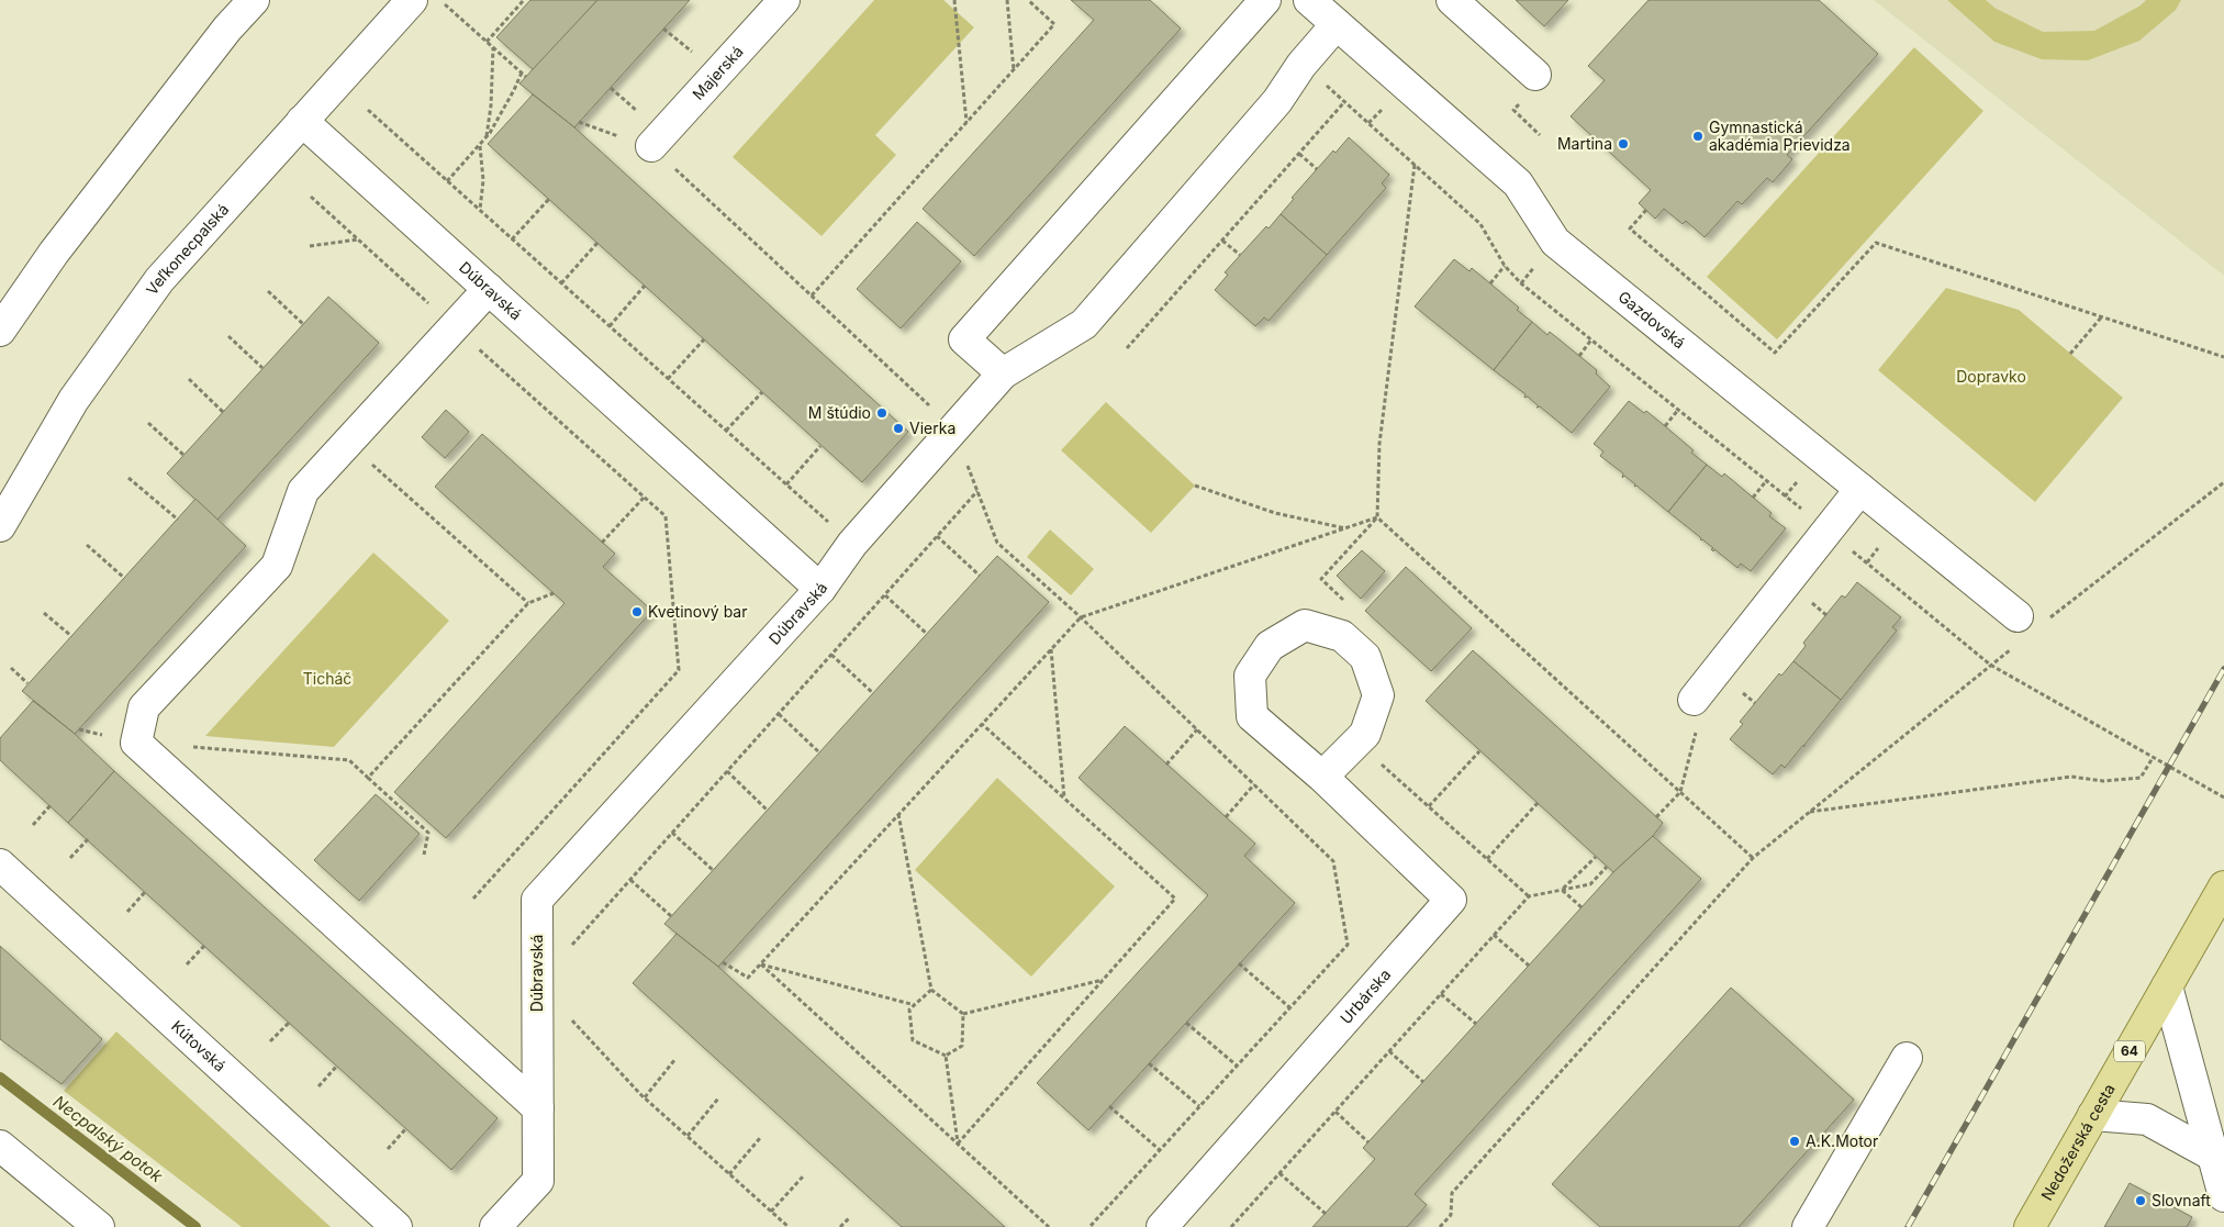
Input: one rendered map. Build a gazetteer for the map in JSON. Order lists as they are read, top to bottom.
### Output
{
  "streets": {
    "main road": ["64", "Nedožerská cesta"],
    "street": [
      "Majerská",
      "Veľkonecpalská",
      "Dúbravská",
      "Gazdovská",
      "Urbárska",
      "Kútovská"
    ]
  },
  "crossings": [
    ["Veľkonecpalská", "Dúbravská"]
  ],
  "water": ["Necpalský potok"],
  "parks": ["Dopravko", "Ticháč"],
  "places": [
    "Gymnastická akadémia Prievidza",
    "Martina",
    "M štúdio",
    "Vierka",
    "Kvetinový bar",
    "A.K.Motor",
    "Slovnaft"
  ]
}
